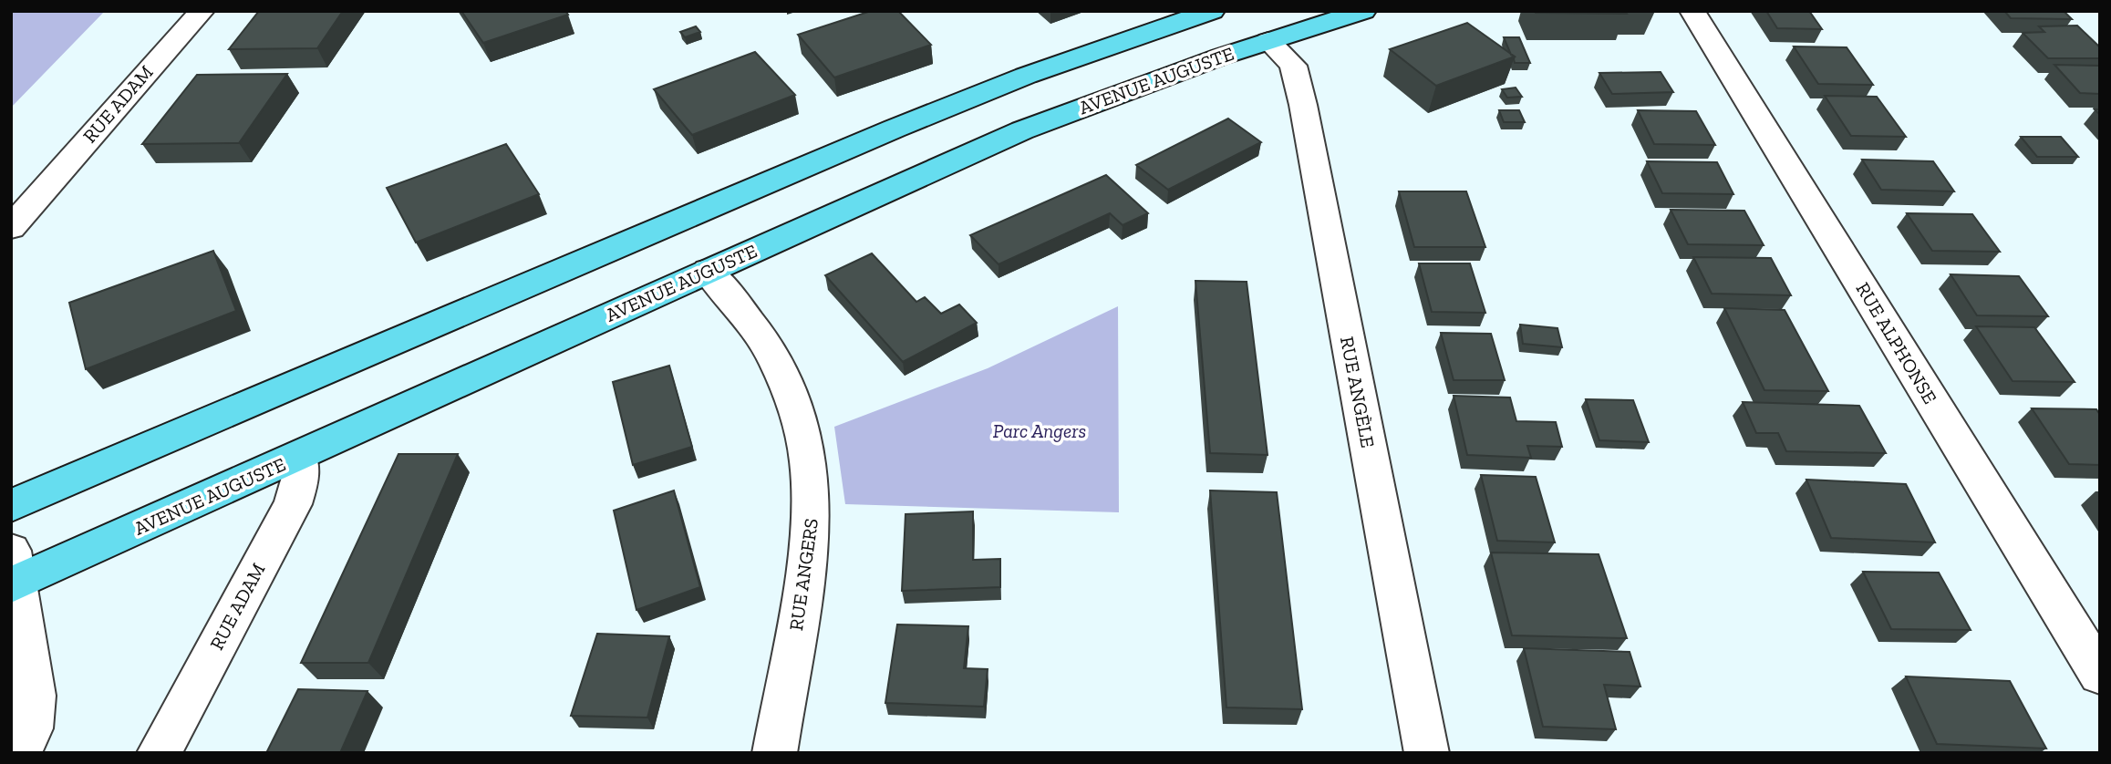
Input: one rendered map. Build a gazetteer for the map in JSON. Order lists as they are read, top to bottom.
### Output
{
  "streets": {
    "main road": ["AVENUE AUGUSTE"],
    "street": [
      "RUE ADAM",
      "RUE ALPHONSE",
      "RUE ANGÈLE",
      "RUE ANGERS"
    ]
  },
  "crossings": [
    ["AVENUE AUGUSTE", "RUE ADAM"],
    ["AVENUE AUGUSTE", "RUE ANGÈLE"],
    ["AVENUE AUGUSTE", "RUE ANGERS"]
  ],
  "parks": ["Parc Angers"]
}
